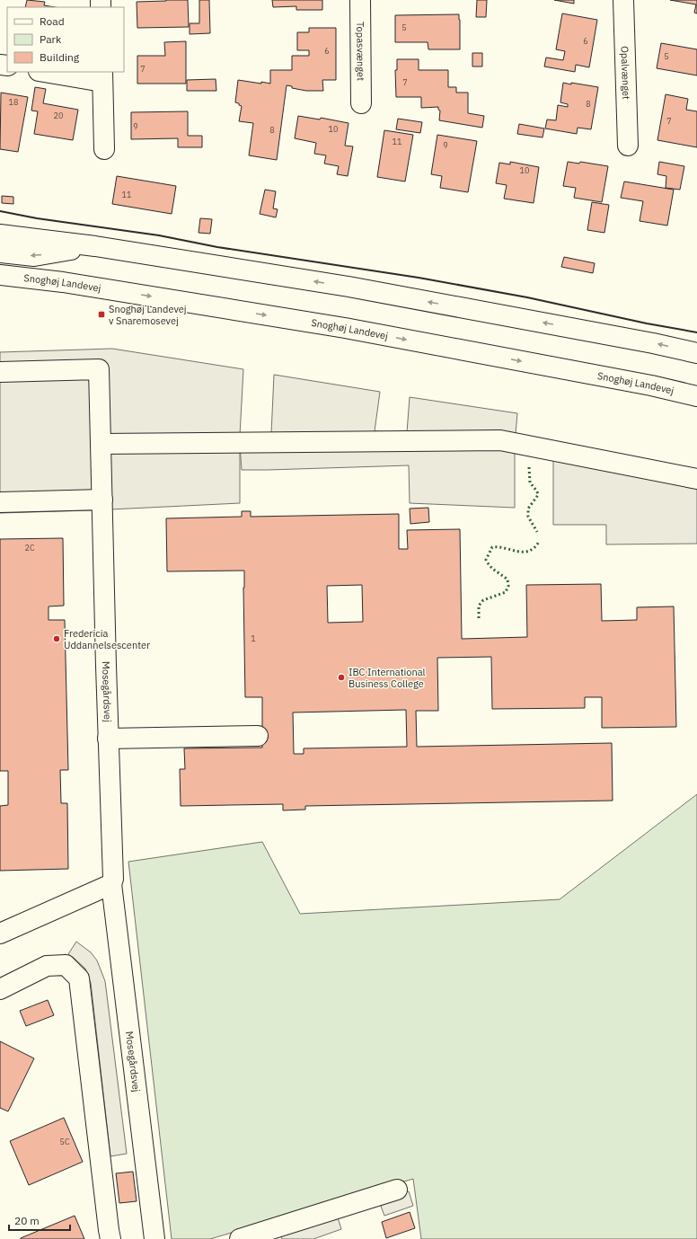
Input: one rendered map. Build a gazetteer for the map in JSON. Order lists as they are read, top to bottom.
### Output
{
  "streets": {
    "street": [
      "Topasvænget",
      "Opalvænget",
      "Snoghøj Landevej",
      "Mosegårdsvej"
    ]
  },
  "places": {
    "transit": ["Snoghøj Landevej v Snaremosevej"],
    "other": ["Fredericia Uddannelsescenter", "IBC International Business College"]
  },
  "house_numbers": [
    "5",
    "6",
    "6",
    "5",
    "7",
    "7",
    "18",
    "8",
    "20",
    "7",
    "9",
    "10",
    "8",
    "11",
    "9",
    "10",
    "11",
    "2C",
    "1",
    "5C"
  ],
  "legend": ["Road", "Park", "Building"],
  "scale_bar": "20 m"
}
